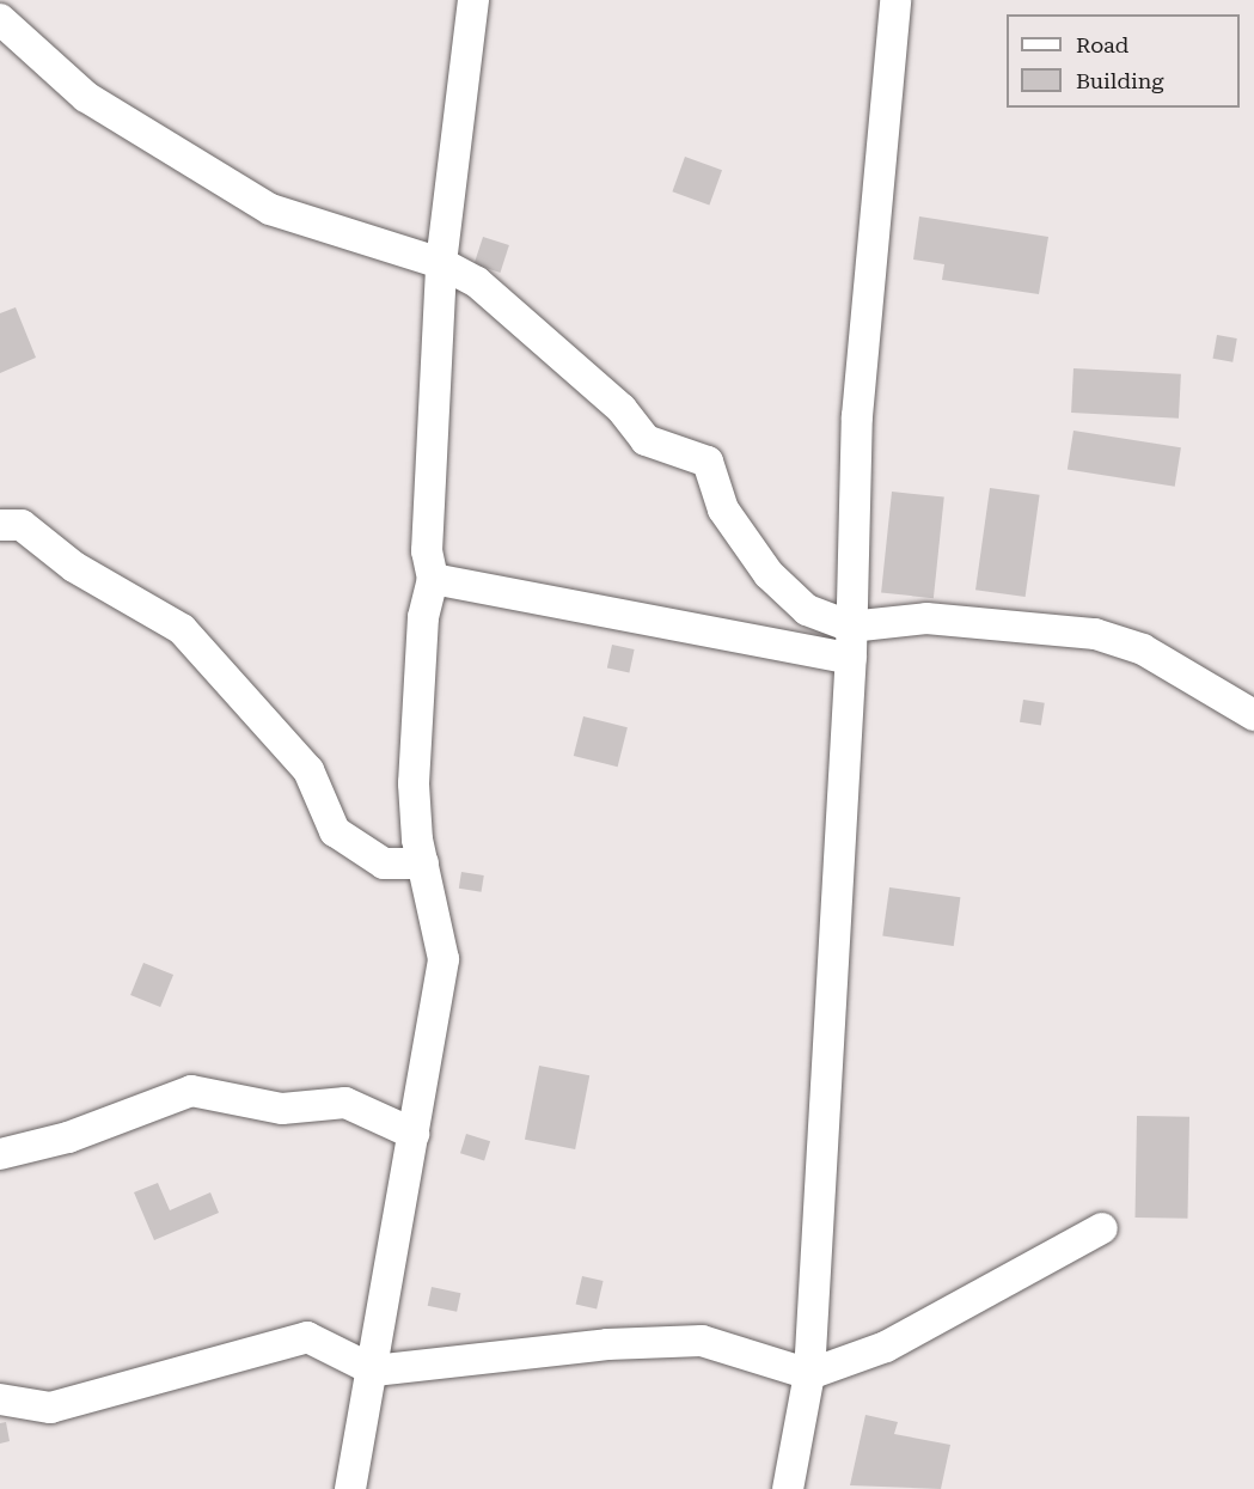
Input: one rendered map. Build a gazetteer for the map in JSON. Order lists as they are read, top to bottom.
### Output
{
  "legend": ["Road", "Building"]
}
